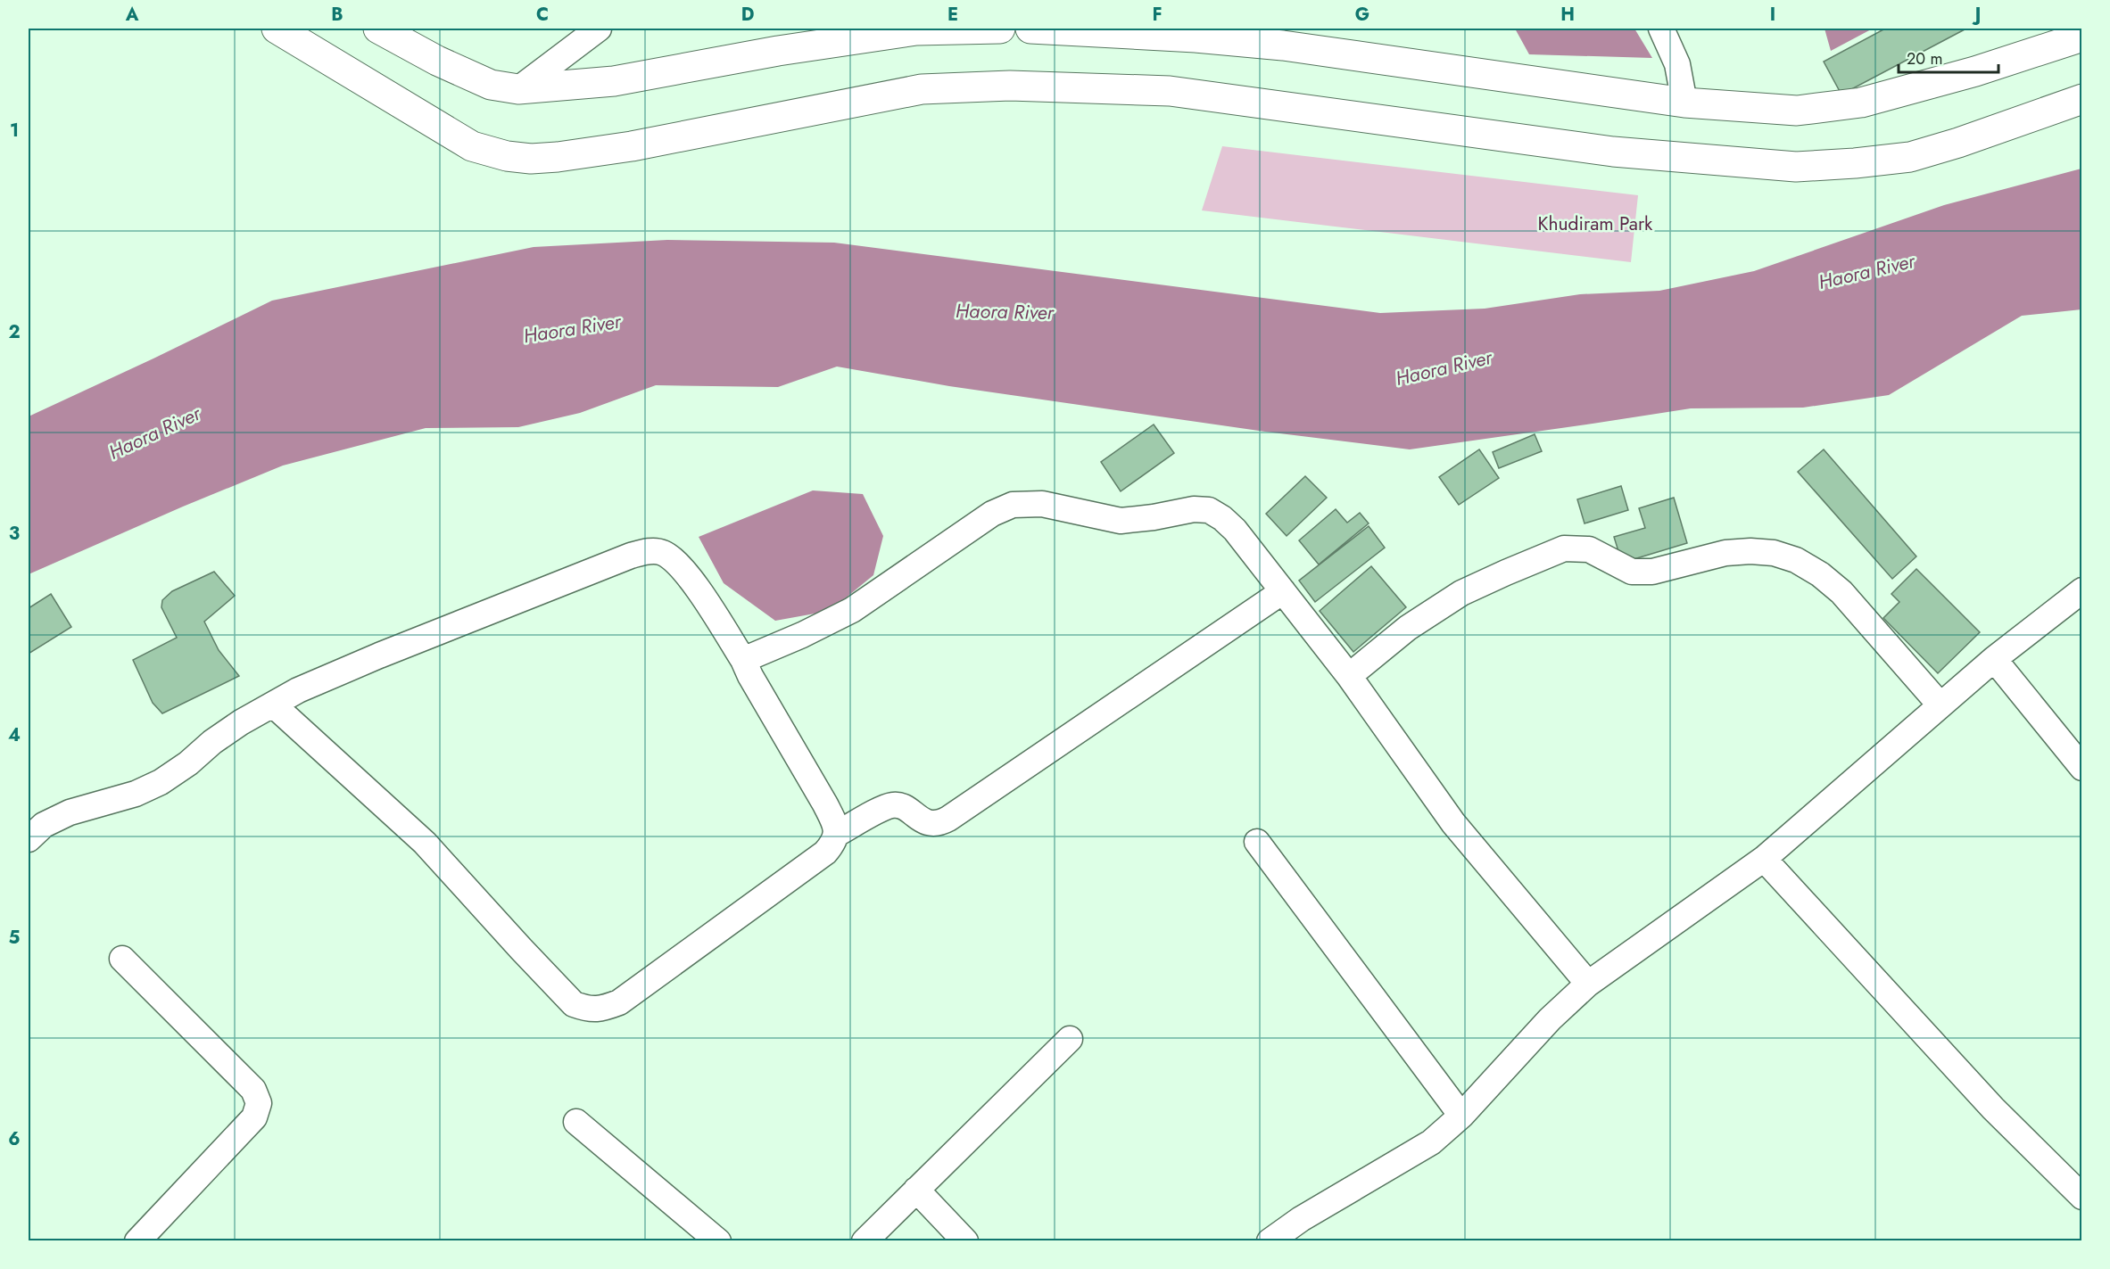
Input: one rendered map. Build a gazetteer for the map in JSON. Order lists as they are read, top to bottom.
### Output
{
  "water": ["Haora River"],
  "parks": ["Khudiram Park"],
  "scale_bar": "20 m",
  "grid": {
    "columns": [
      "A",
      "B",
      "C",
      "D",
      "E",
      "F",
      "G",
      "H",
      "I",
      "J"
    ],
    "rows": [
      "1",
      "2",
      "3",
      "4",
      "5",
      "6"
    ]
  }
}
